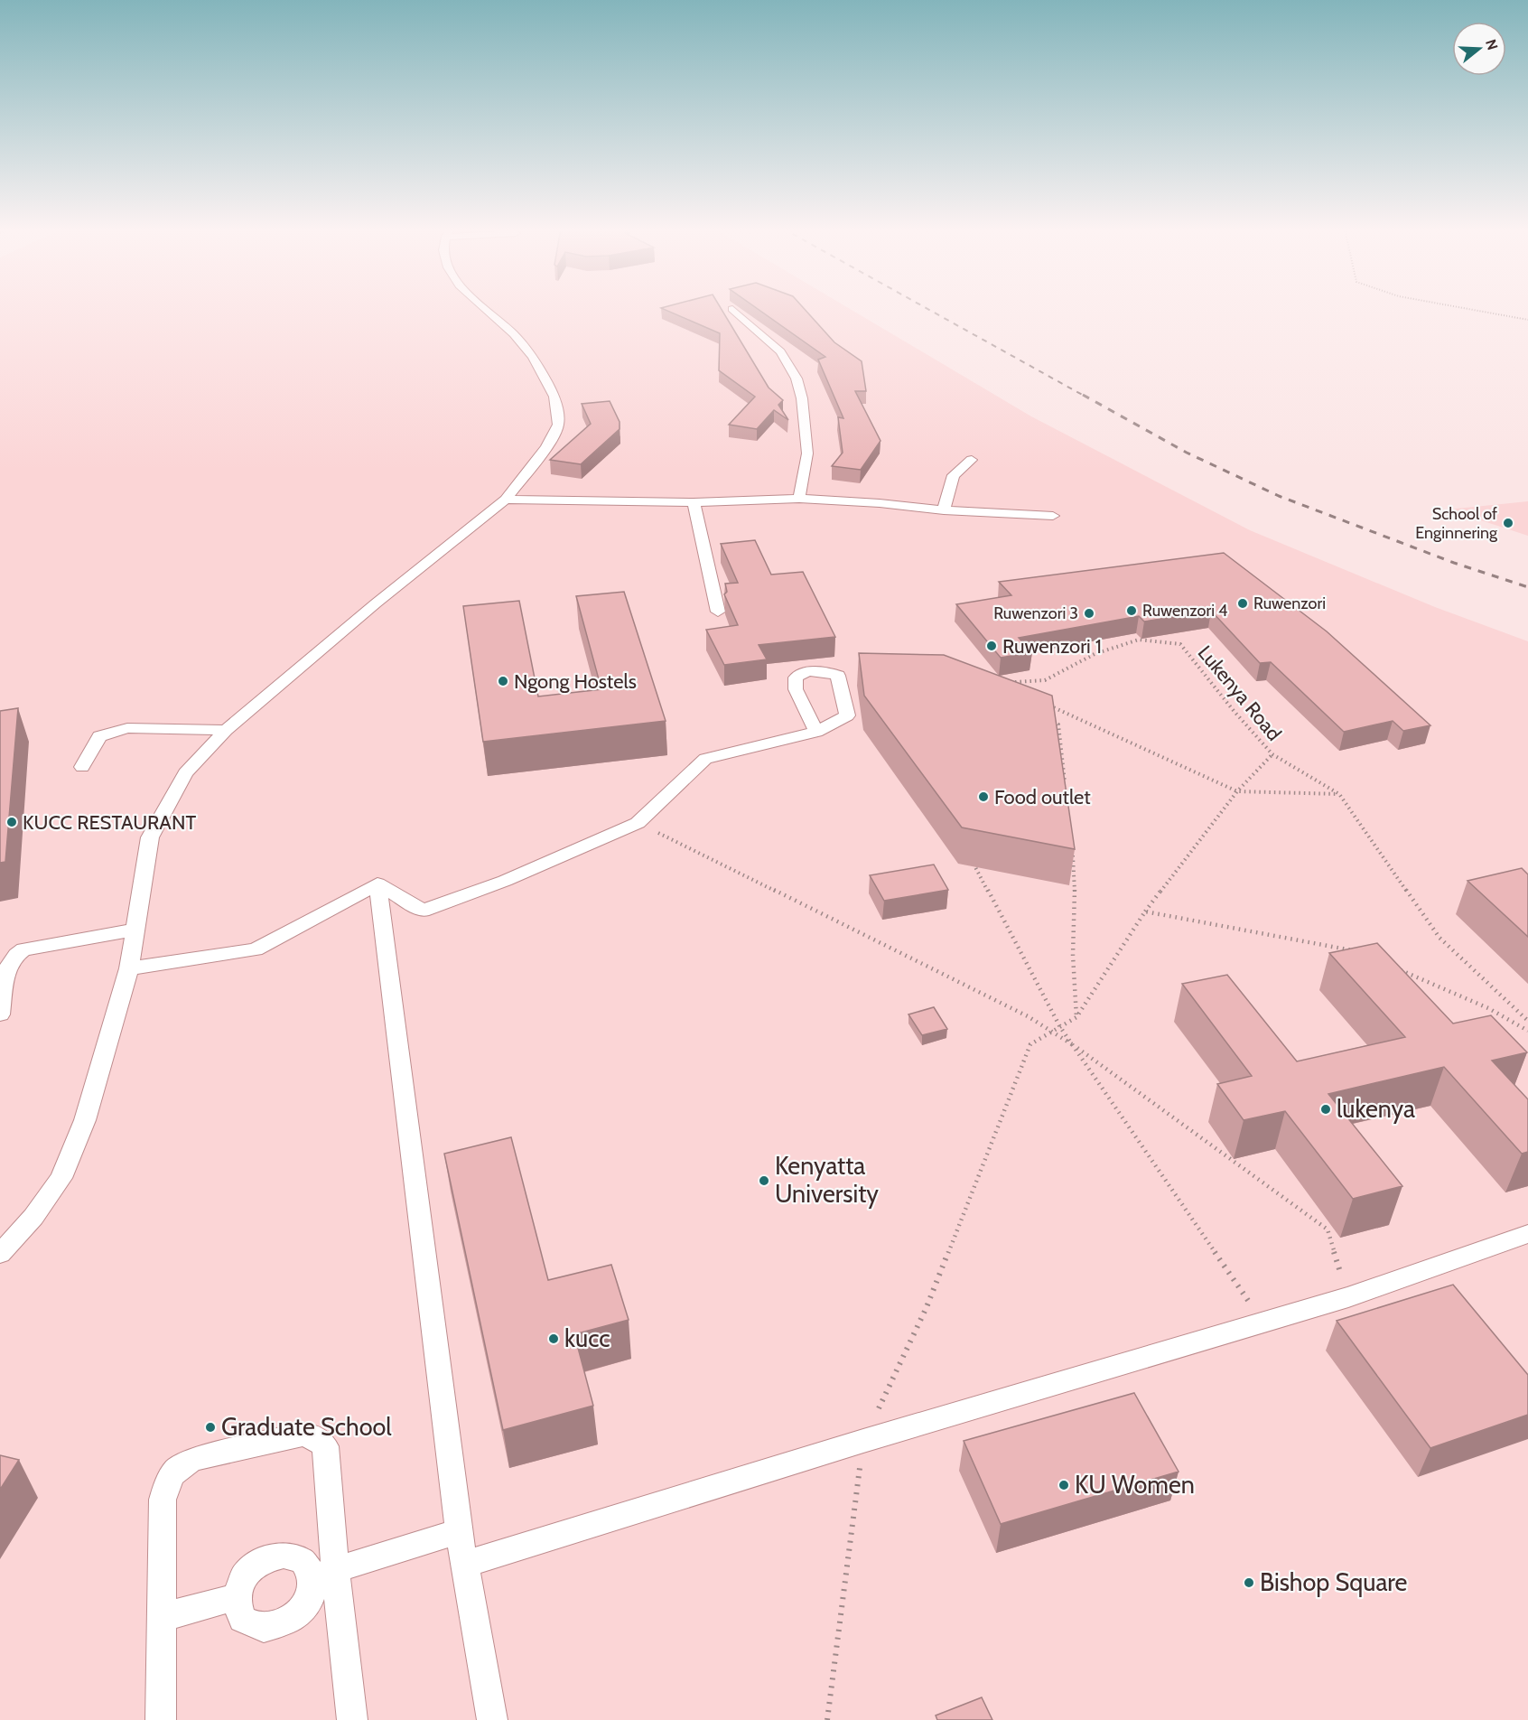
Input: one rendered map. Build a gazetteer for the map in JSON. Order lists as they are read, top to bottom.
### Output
{
  "streets": {
    "path": ["Lukenya Road"]
  },
  "places": [
    "School of Enginnering",
    "Ruwenzori",
    "Ruwenzori 4",
    "Ruwenzori 3",
    "Ruwenzori 1",
    "Ngong Hostels",
    "Food outlet",
    "KUCC RESTAURANT",
    "lukenya",
    "Kenyatta University",
    "kucc",
    "Graduate School",
    "KU Women",
    "Bishop Square"
  ],
  "north": "right"
}
